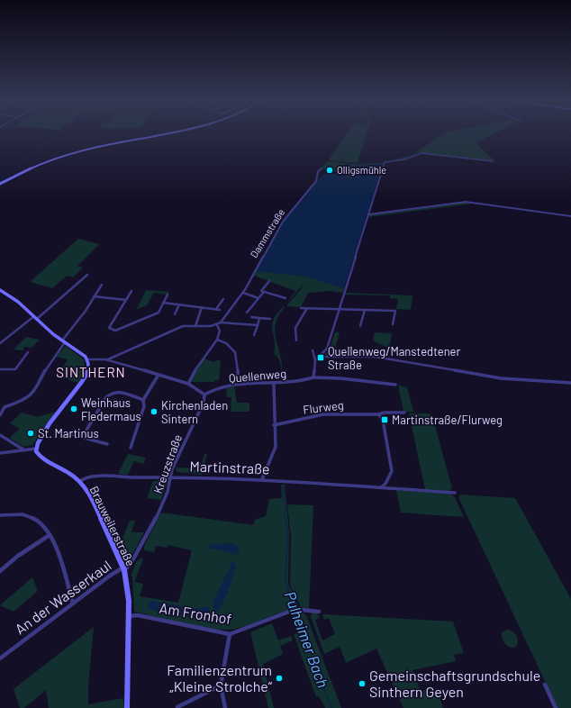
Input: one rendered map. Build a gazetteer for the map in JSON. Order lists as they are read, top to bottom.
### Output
{
  "streets": {
    "main road": ["Brauweilerstraße"],
    "street": [
      "Dammstraße",
      "Quellenweg",
      "Flurweg",
      "Kreuzstraße",
      "Martinstraße",
      "An der Wasserkaul",
      "Am Fronhof"
    ]
  },
  "crossings": [
    ["Quellenweg", "Kreuzstraße"],
    ["Kreuzstraße", "Martinstraße"],
    ["Kreuzstraße", "Brauweilerstraße"],
    ["Kreuzstraße", "An der Wasserkaul"],
    ["Martinstraße", "Brauweilerstraße"],
    ["Brauweilerstraße", "An der Wasserkaul"],
    ["Brauweilerstraße", "Am Fronhof"]
  ],
  "districts": ["SINTHERN"],
  "water": ["Pulheimer Bach"],
  "places": {
    "other": [
      "Olligsmühle",
      "Weinhaus Fledermaus",
      "Kirchenladen Sintern",
      "St. Martinus",
      "Familienzentrum „Kleine Strolche“",
      "Gemeinschaftsgrundschule Sinthern Geyen"
    ],
    "transit": ["Quellenweg/Manstedtener Straße", "Martinstraße/Flurweg"]
  }
}
